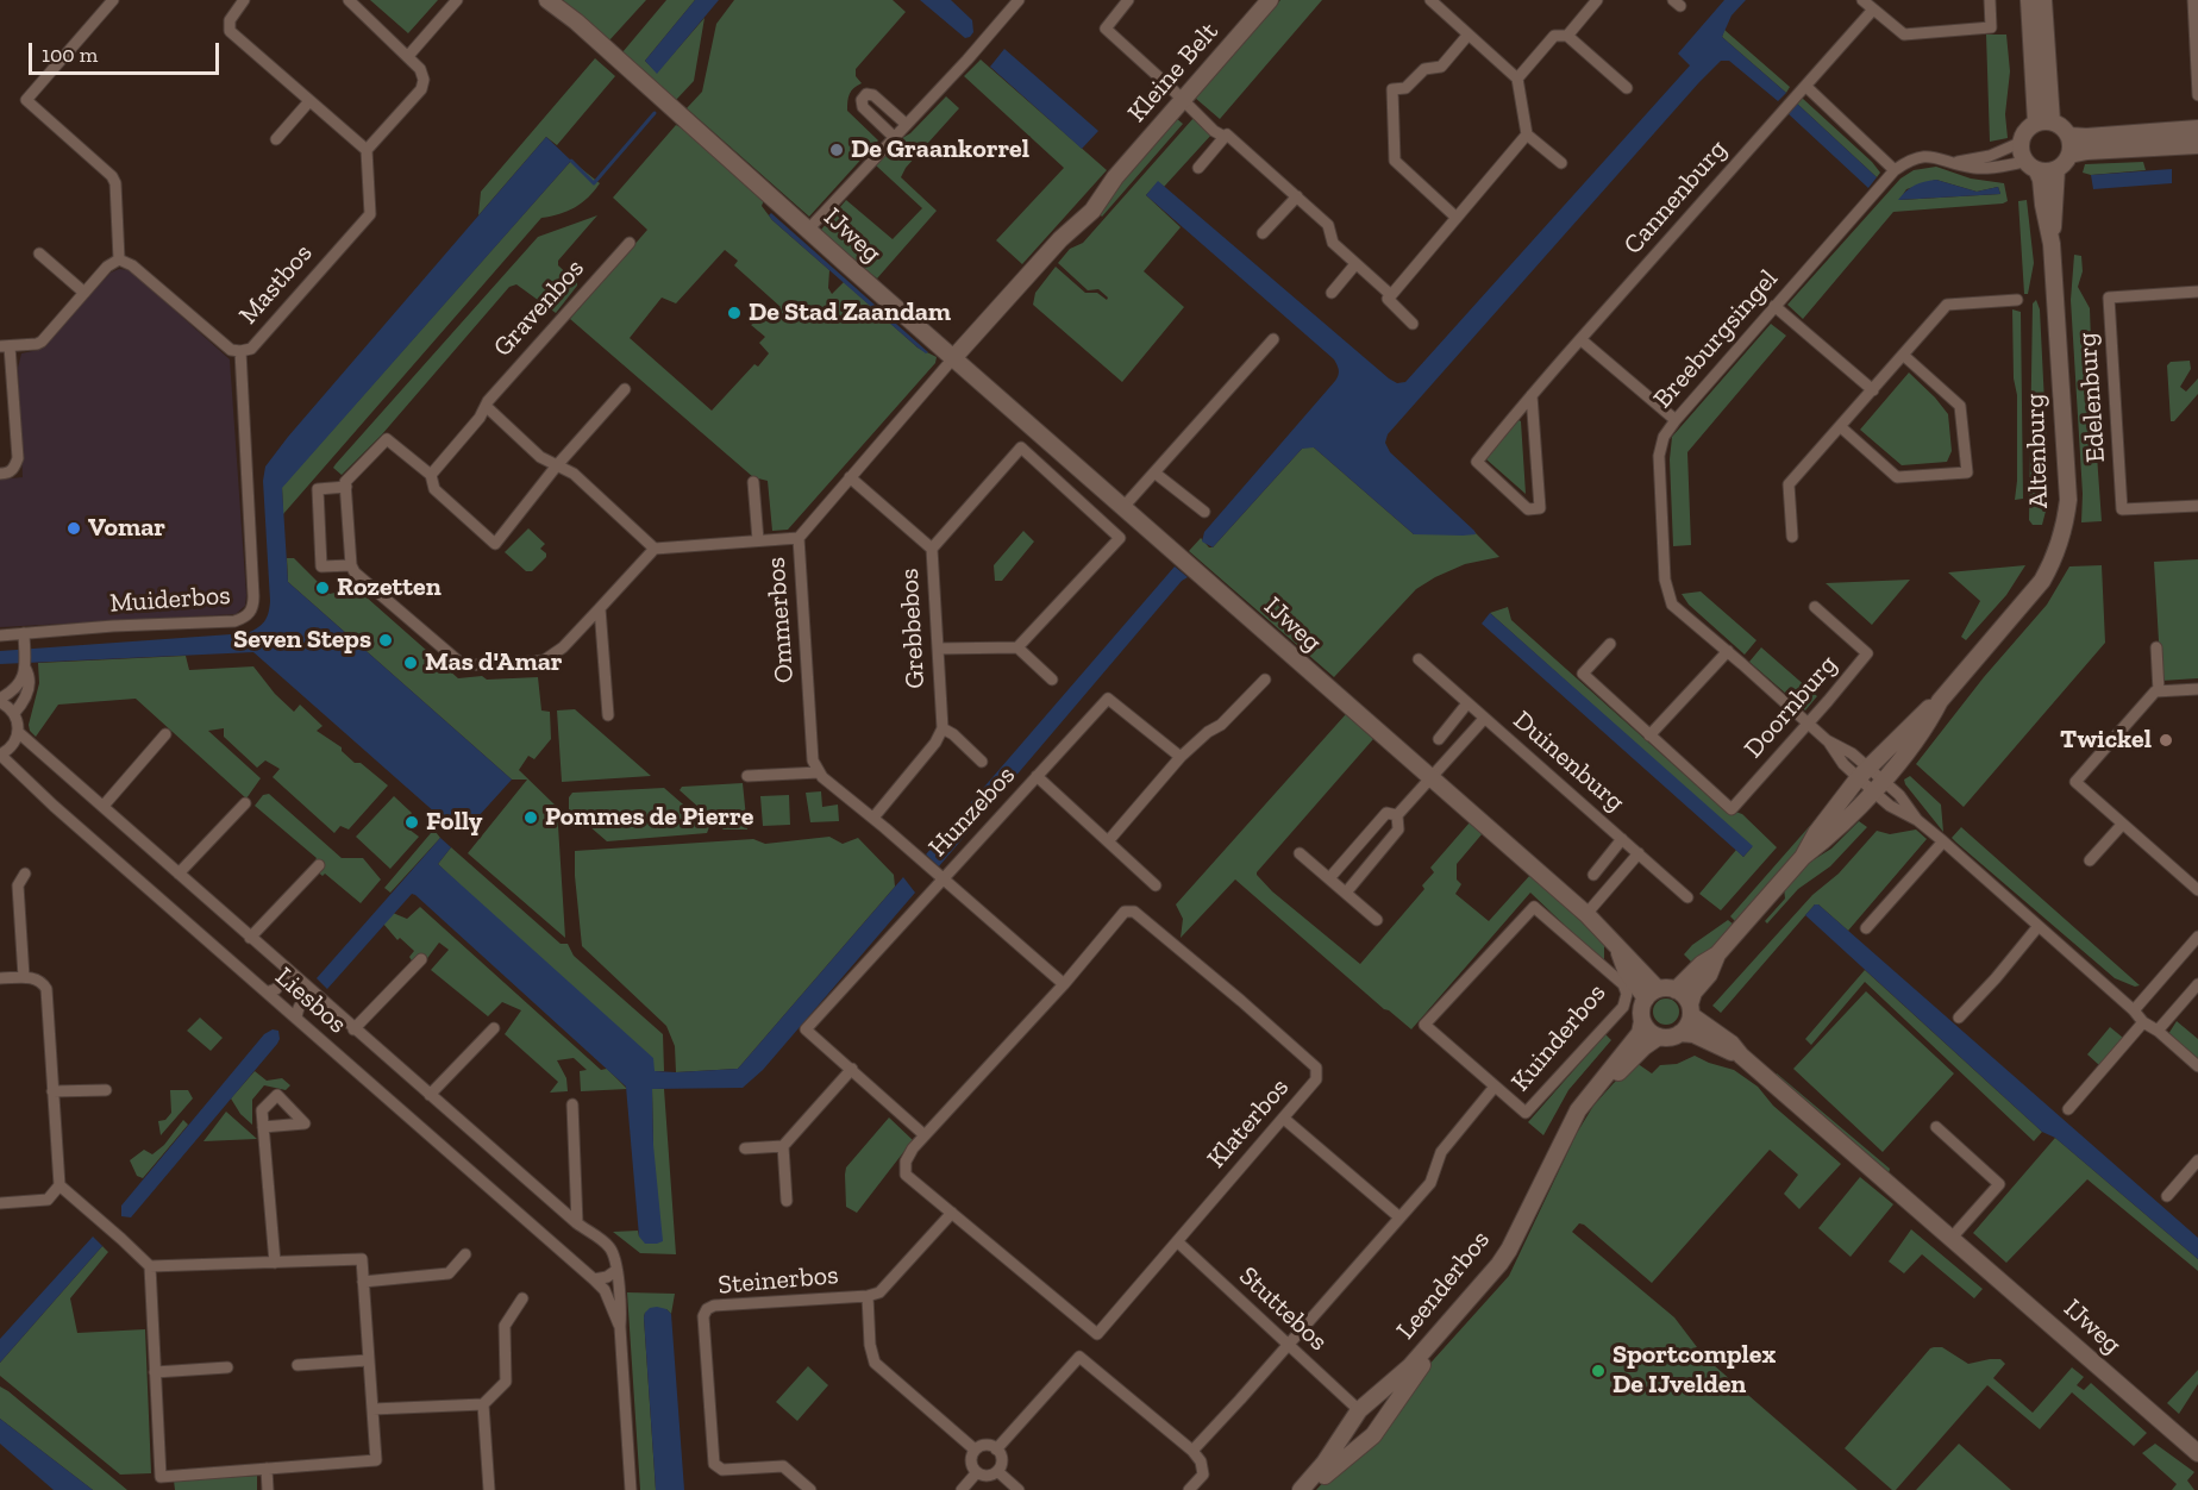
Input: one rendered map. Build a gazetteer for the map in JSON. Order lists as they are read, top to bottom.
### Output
{
  "streets": {
    "main road": [
      "Kleine Belt",
      "IJweg",
      "Altenburg",
      "Leenderbos"
    ],
    "street": [
      "Cannenburg",
      "Mastbos",
      "Gravenbos",
      "Breeburgsingel",
      "Edelenburg",
      "Muiderbos",
      "Ommerbos",
      "Grebbebos",
      "Doornburg",
      "Duinenburg",
      "Hunzebos",
      "Liesbos",
      "Kuinderbos",
      "Klaterbos",
      "Steinerbos",
      "Stuttebos"
    ]
  },
  "crossings": [
    ["Kleine Belt", "IJweg"],
    ["Kleine Belt", "Ommerbos"],
    ["IJweg", "Altenburg"],
    ["IJweg", "Ommerbos"],
    ["IJweg", "Duinenburg"],
    ["IJweg", "Leenderbos"],
    ["Mastbos", "Muiderbos"],
    ["Breeburgsingel", "Altenburg"],
    ["Breeburgsingel", "Doornburg"],
    ["Altenburg", "Leenderbos"],
    ["Ommerbos", "Grebbebos"],
    ["Kuinderbos", "Stuttebos"],
    ["Klaterbos", "Steinerbos"],
    ["Klaterbos", "Stuttebos"],
    ["Leenderbos", "Stuttebos"]
  ],
  "places": [
    "De Graankorrel",
    "De Stad Zaandam",
    "Vomar",
    "Rozetten",
    "Seven Steps",
    "Mas d'Amar",
    "Twickel",
    "Pommes de Pierre",
    "Folly",
    "Sportcomplex De IJvelden"
  ],
  "scale_bar": "100 m"
}
